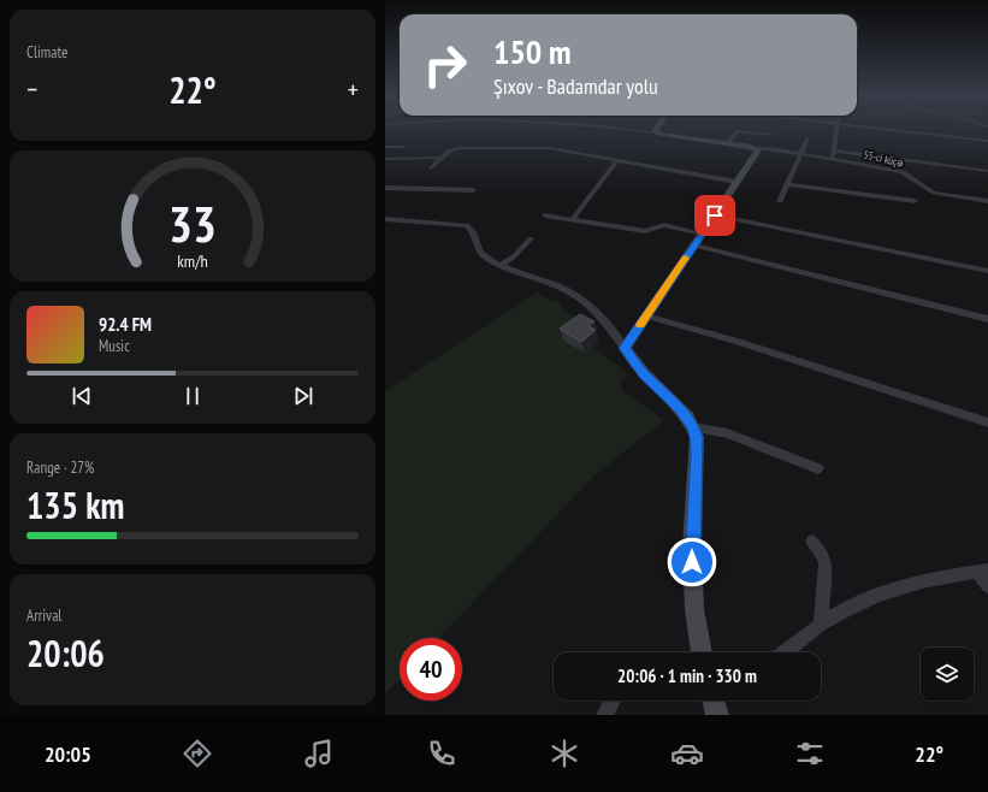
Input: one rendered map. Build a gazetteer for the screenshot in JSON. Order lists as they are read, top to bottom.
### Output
{
  "streets": {
    "street": ["55-ci küçə"]
  },
  "page": {
    "tile": [
      "Climate",
      ["Range · 27%", "135 km"],
      ["Arrival", "20:06"]
    ],
    "turn": ["150 m", "Şıxov - Badamdar yolu"],
    "heat": ["−", "22°", "+"],
    "song": ["92.4 FM", "Music"],
    "limit": "40",
    "trip": "20:06 · 1 min · 330 m",
    "tabs": ["20:05", "22°"],
    "gauge": ["33", "km/h"]
  }
}
